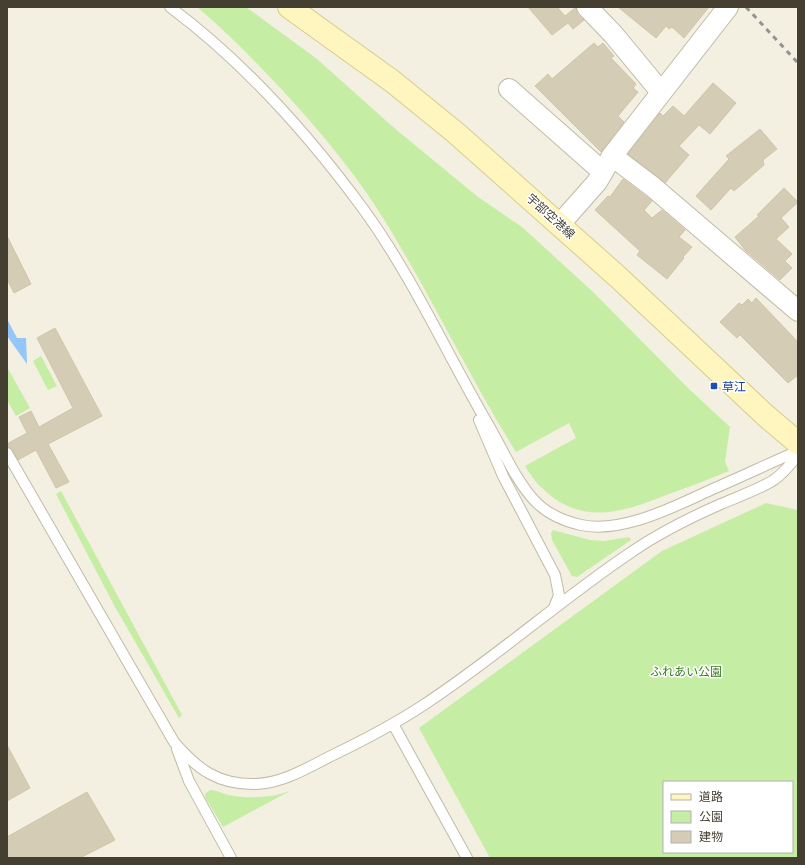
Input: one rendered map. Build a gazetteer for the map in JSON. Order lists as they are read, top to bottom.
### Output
{
  "streets": {
    "main road": ["宇部空港線"]
  },
  "parks": ["ふれあい公園"],
  "places": {
    "transit": ["草江"]
  },
  "legend": ["道路", "公園", "建物"]
}
